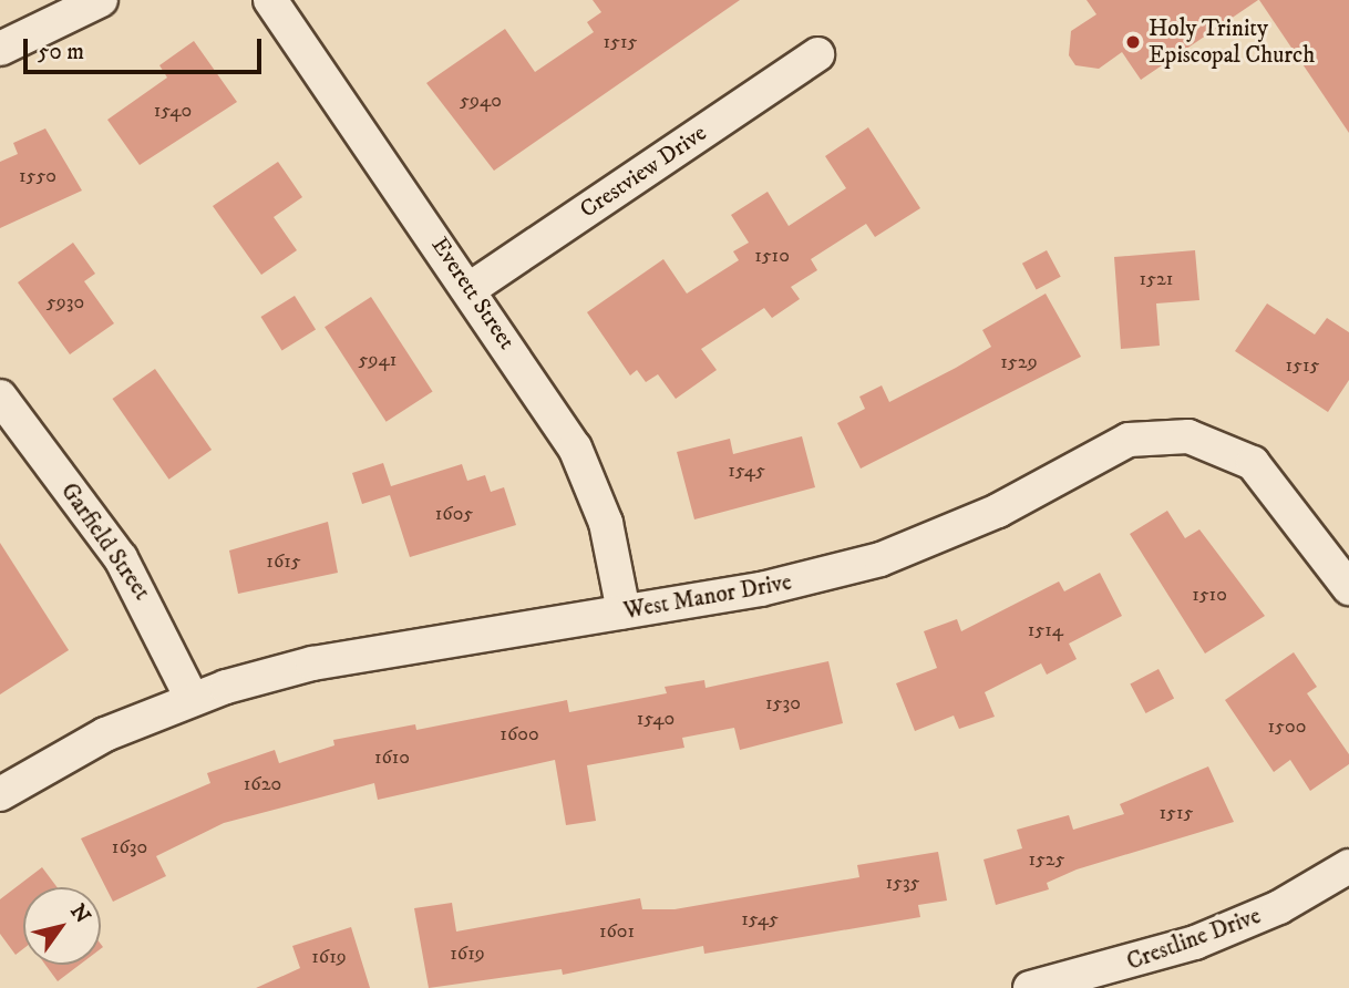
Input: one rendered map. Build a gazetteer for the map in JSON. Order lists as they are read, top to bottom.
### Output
{
  "streets": {
    "street": [
      "Crestview Drive",
      "Everett Street",
      "Garfield Street",
      "West Manor Drive",
      "Crestline Drive"
    ]
  },
  "crossings": [
    ["Crestview Drive", "Everett Street"],
    ["Everett Street", "West Manor Drive"],
    ["Garfield Street", "West Manor Drive"]
  ],
  "places": ["Holy Trinity Episcopal Church"],
  "house_numbers": [
    "1515",
    "5940",
    "1540",
    "1550",
    "1510",
    "1521",
    "5930",
    "5941",
    "1529",
    "1515",
    "1545",
    "1605",
    "1615",
    "1510",
    "1514",
    "1530",
    "1540",
    "1500",
    "1600",
    "1610",
    "1620",
    "1515",
    "1630",
    "1525",
    "1535",
    "1545",
    "1601",
    "1619",
    "1619"
  ],
  "scale_bar": "50 m",
  "north": "top right"
}
